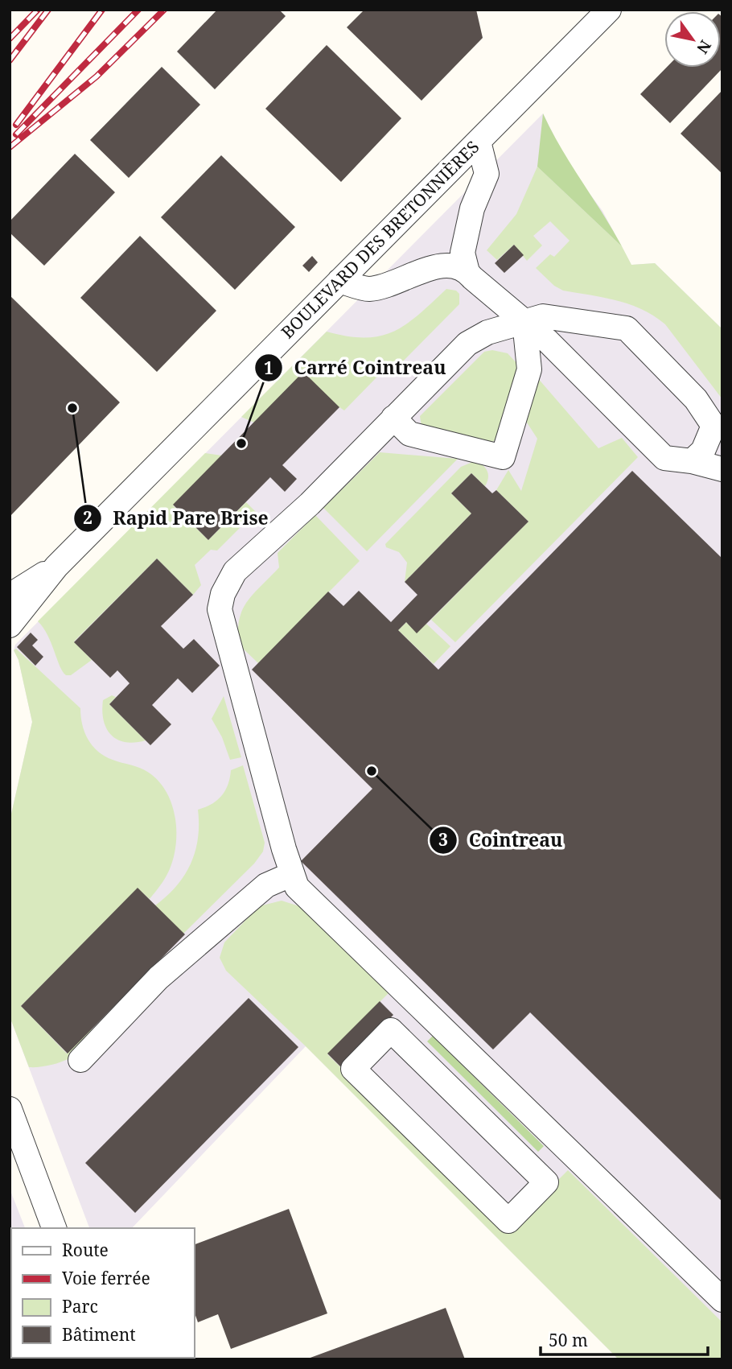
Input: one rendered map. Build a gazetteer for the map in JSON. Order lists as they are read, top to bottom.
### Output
{
  "streets": {
    "street": ["BOULEVARD DES BRETONNIÈRES"]
  },
  "places": ["Rapid Pare Brise", "Carré Cointreau", "Cointreau"],
  "legend": [
    "Route",
    "Voie ferrée",
    "Parc",
    "Bâtiment"
  ],
  "scale_bar": "50 m",
  "north": "bottom right"
}
